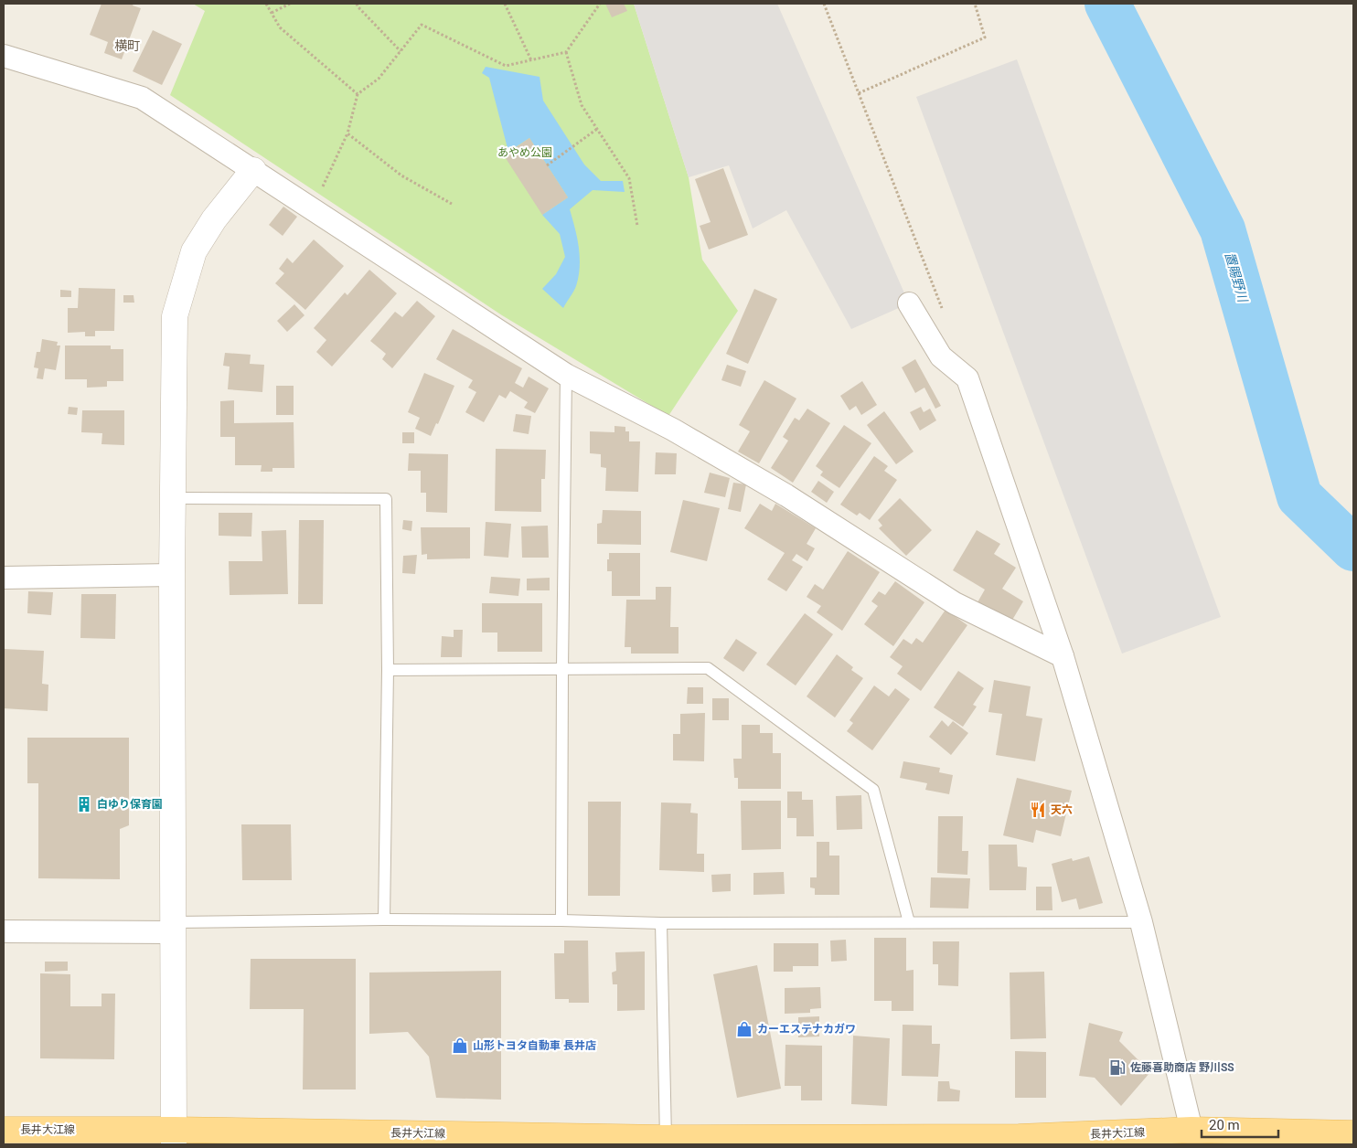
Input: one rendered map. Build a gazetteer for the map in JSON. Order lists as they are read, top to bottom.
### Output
{
  "streets": {
    "main road": ["長井大江線"]
  },
  "districts": ["横町"],
  "water": ["置賜野川"],
  "parks": ["あやめ公園"],
  "places": {
    "building": ["白ゆり保育園"],
    "restaurant": ["天六"],
    "shop": ["カーエステナカガワ", "山形トヨタ自動車 長井店"],
    "fuel station": ["佐藤喜助商店 野川SS"]
  },
  "scale_bar": "20 m"
}
